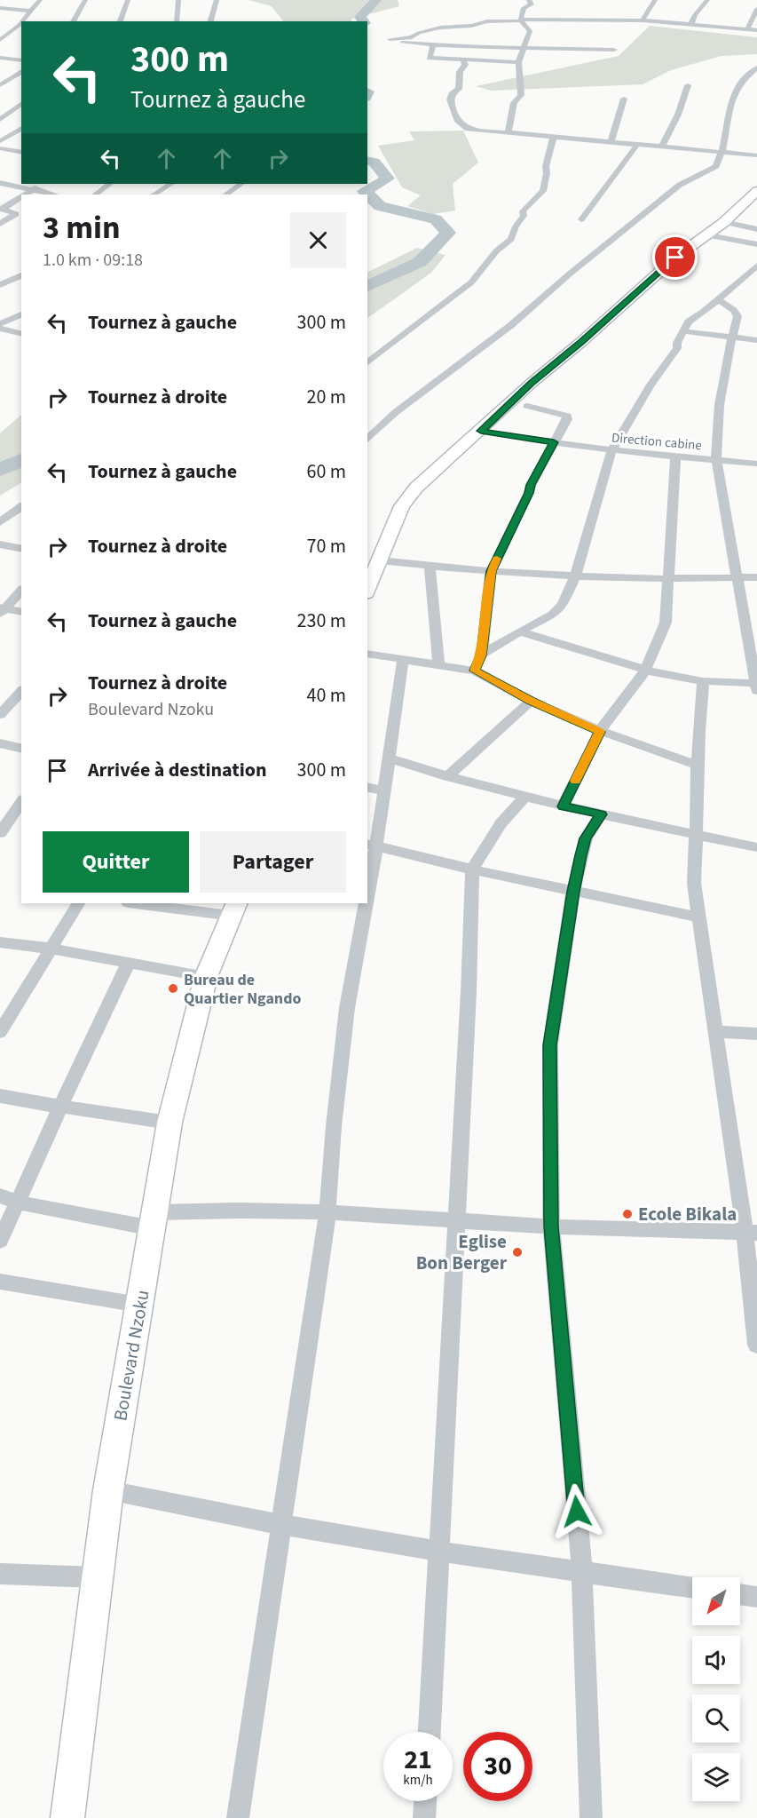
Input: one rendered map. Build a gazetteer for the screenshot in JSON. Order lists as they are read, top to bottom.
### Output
{
  "streets": {
    "street": ["Direction cabine", "Boulevard Nzoku"]
  },
  "places": ["Bureau de Quartier Ngando", "Ecole Bikala", "Eglise Bon Berger"],
  "north": "bottom left",
  "page": {
    "turn": ["300 m", "Tournez à gauche"],
    "heading": ["3 min", "1.0 km · 09:18"],
    "list": [
      {
        "name": "Tournez à gauche",
        "value": "300 m"
      },
      {
        "name": "Tournez à droite",
        "value": "20 m"
      },
      {
        "name": "Tournez à gauche",
        "value": "60 m"
      },
      {
        "name": "Tournez à droite",
        "value": "70 m"
      },
      {
        "name": "Tournez à gauche",
        "value": "230 m"
      },
      {
        "name": "Tournez à droite",
        "note": "Boulevard Nzoku",
        "value": "40 m"
      },
      {
        "name": "Arrivée à destination",
        "value": "300 m"
      }
    ],
    "buttons": ["Quitter", "Partager"],
    "speed": "21 km/h",
    "limit": "30"
  }
}
